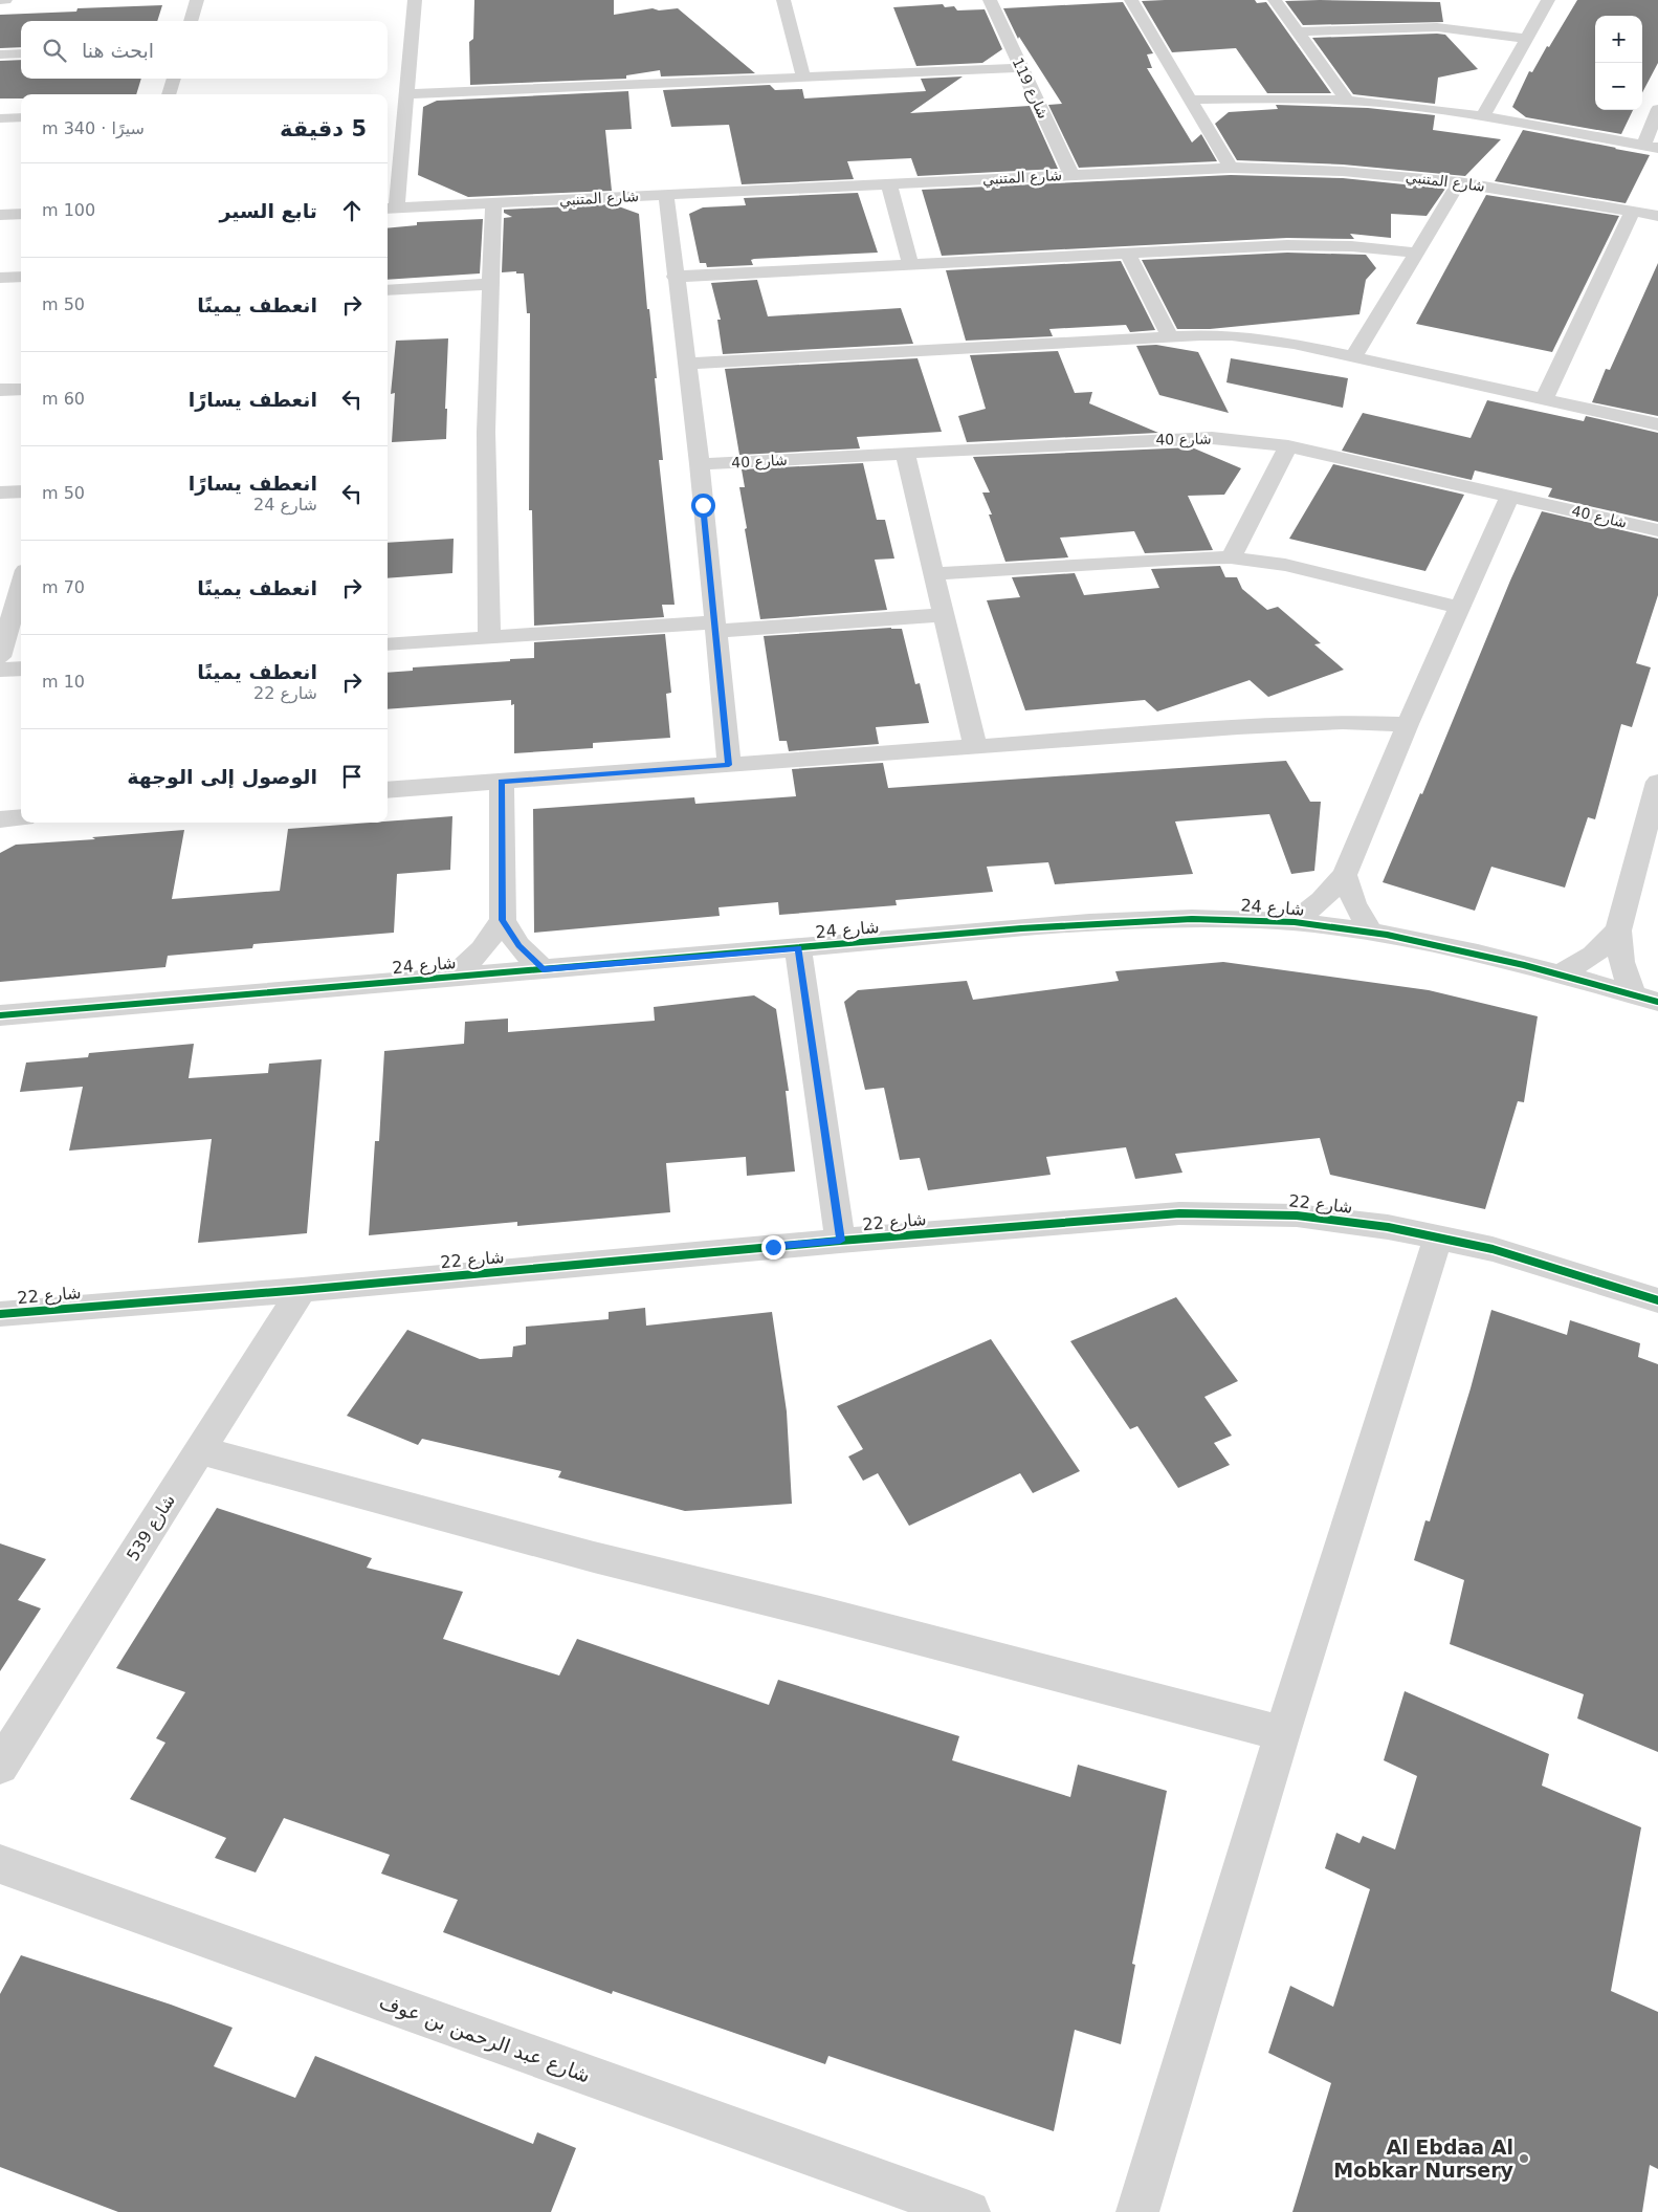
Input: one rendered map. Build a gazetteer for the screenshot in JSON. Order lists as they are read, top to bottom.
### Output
{
  "streets": {
    "street": [
      "شارع 119",
      "شارع المتنبي",
      "شارع 40",
      "شارع 24",
      "شارع 22",
      "شارع 539",
      "شارع عبد الرحمن بن عوف"
    ]
  },
  "crossings": [
    ["شارع 119", "شارع المتنبي"],
    ["شارع 22", "شارع 539"]
  ],
  "places": ["Al Ebdaa Al Mobkar Nursery"],
  "page": {
    "map_buttons": ["+", "−"],
    "search": "ابحث هنا",
    "heading": ["5 دقيقة", "سيرًا · 340 m"],
    "list": [
      ["تابع السير", "100 m"],
      ["انعطف يمينًا", "50 m"],
      ["انعطف يسارًا", "60 m"],
      ["انعطف يسارًا", "شارع 24", "50 m"],
      ["انعطف يمينًا", "70 m"],
      ["انعطف يمينًا", "شارع 22", "10 m"],
      "الوصول إلى الوجهة"
    ]
  }
}
